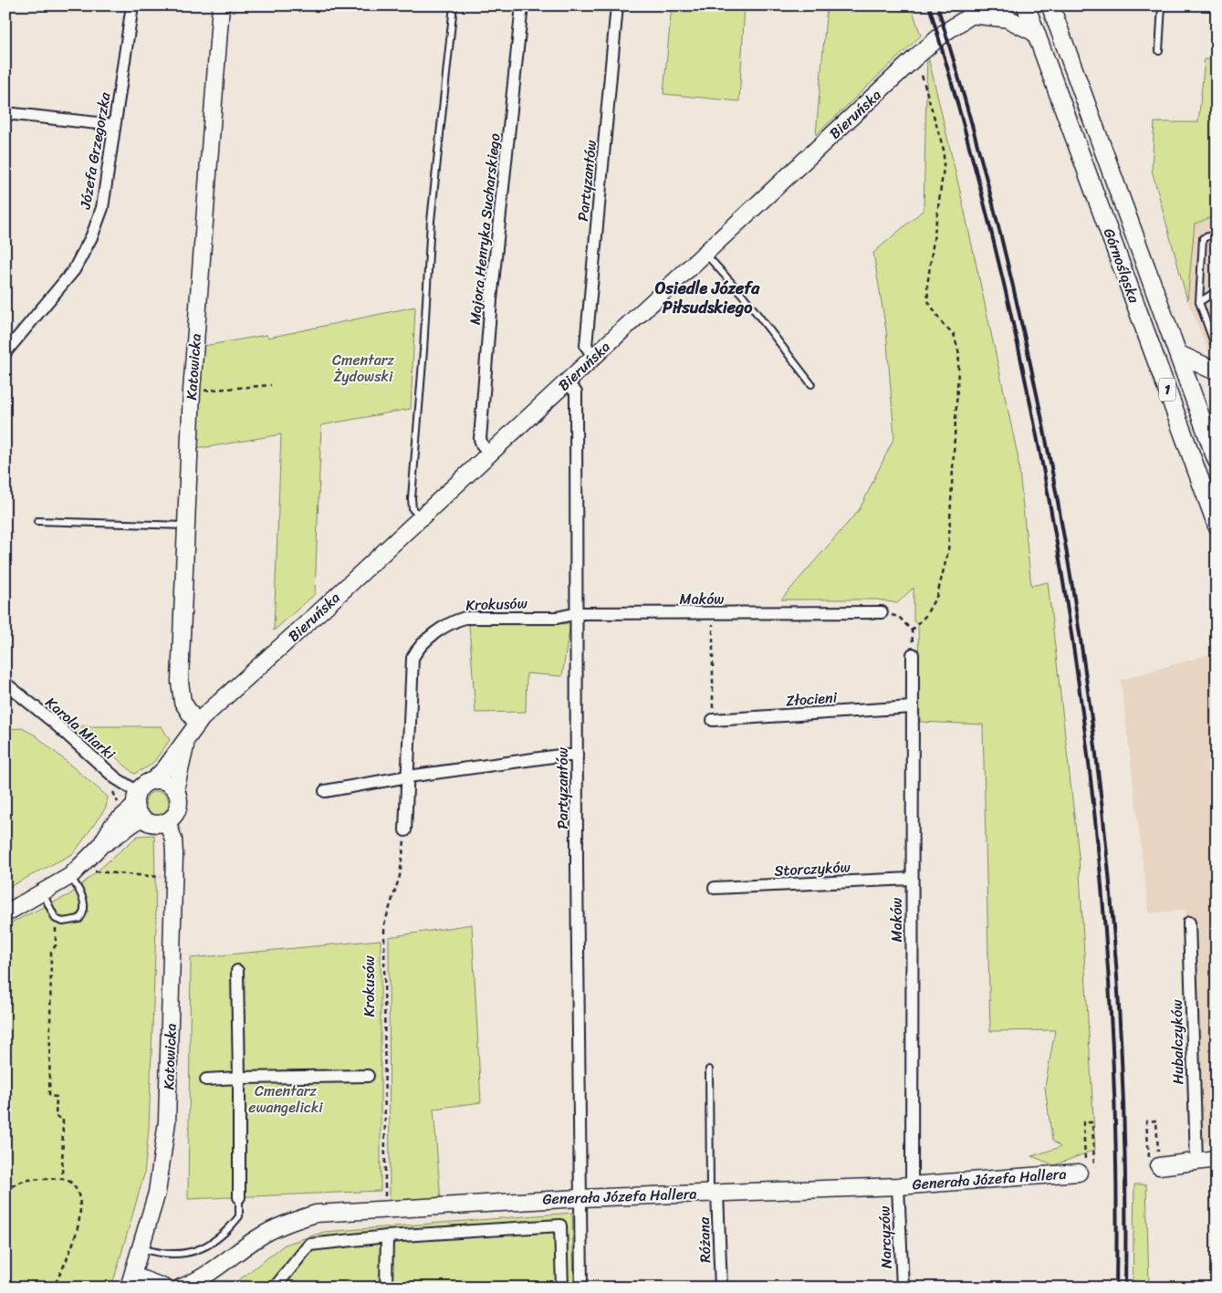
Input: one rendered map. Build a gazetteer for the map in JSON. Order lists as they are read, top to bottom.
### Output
{
  "streets": {
    "main road": ["Górnośląska", "1"],
    "street": [
      "Bieruńska",
      "Józefa Grzegorzka",
      "Partyzantów",
      "Majora Henryka Sucharskiego",
      "Katowicka",
      "Maków",
      "Krokusów",
      "Złocieni",
      "Karola Miarki",
      "Storczyków",
      "Hubalczyków",
      "Generała Józefa Hallera",
      "Narcyzów",
      "Różana"
    ]
  },
  "crossings": [
    ["Bieruńska", "Partyzantów"],
    ["Bieruńska", "Majora Henryka Sucharskiego"],
    ["Bieruńska", "Katowicka"],
    ["Bieruńska", "Karola Miarki"],
    ["Partyzantów", "Maków"],
    ["Partyzantów", "Krokusów"],
    ["Partyzantów", "Generała Józefa Hallera"],
    ["Katowicka", "Karola Miarki"],
    ["Maków", "Krokusów"],
    ["Maków", "Złocieni"],
    ["Maków", "Storczyków"],
    ["Maków", "Generała Józefa Hallera"],
    ["Maków", "Narcyzów"],
    ["Generała Józefa Hallera", "Narcyzów"],
    ["Generała Józefa Hallera", "Różana"]
  ],
  "districts": ["Osiedle Józefa Piłsudskiego"],
  "parks": ["Cmentarz Żydowski", "Cmentarz ewangelicki"]
}
